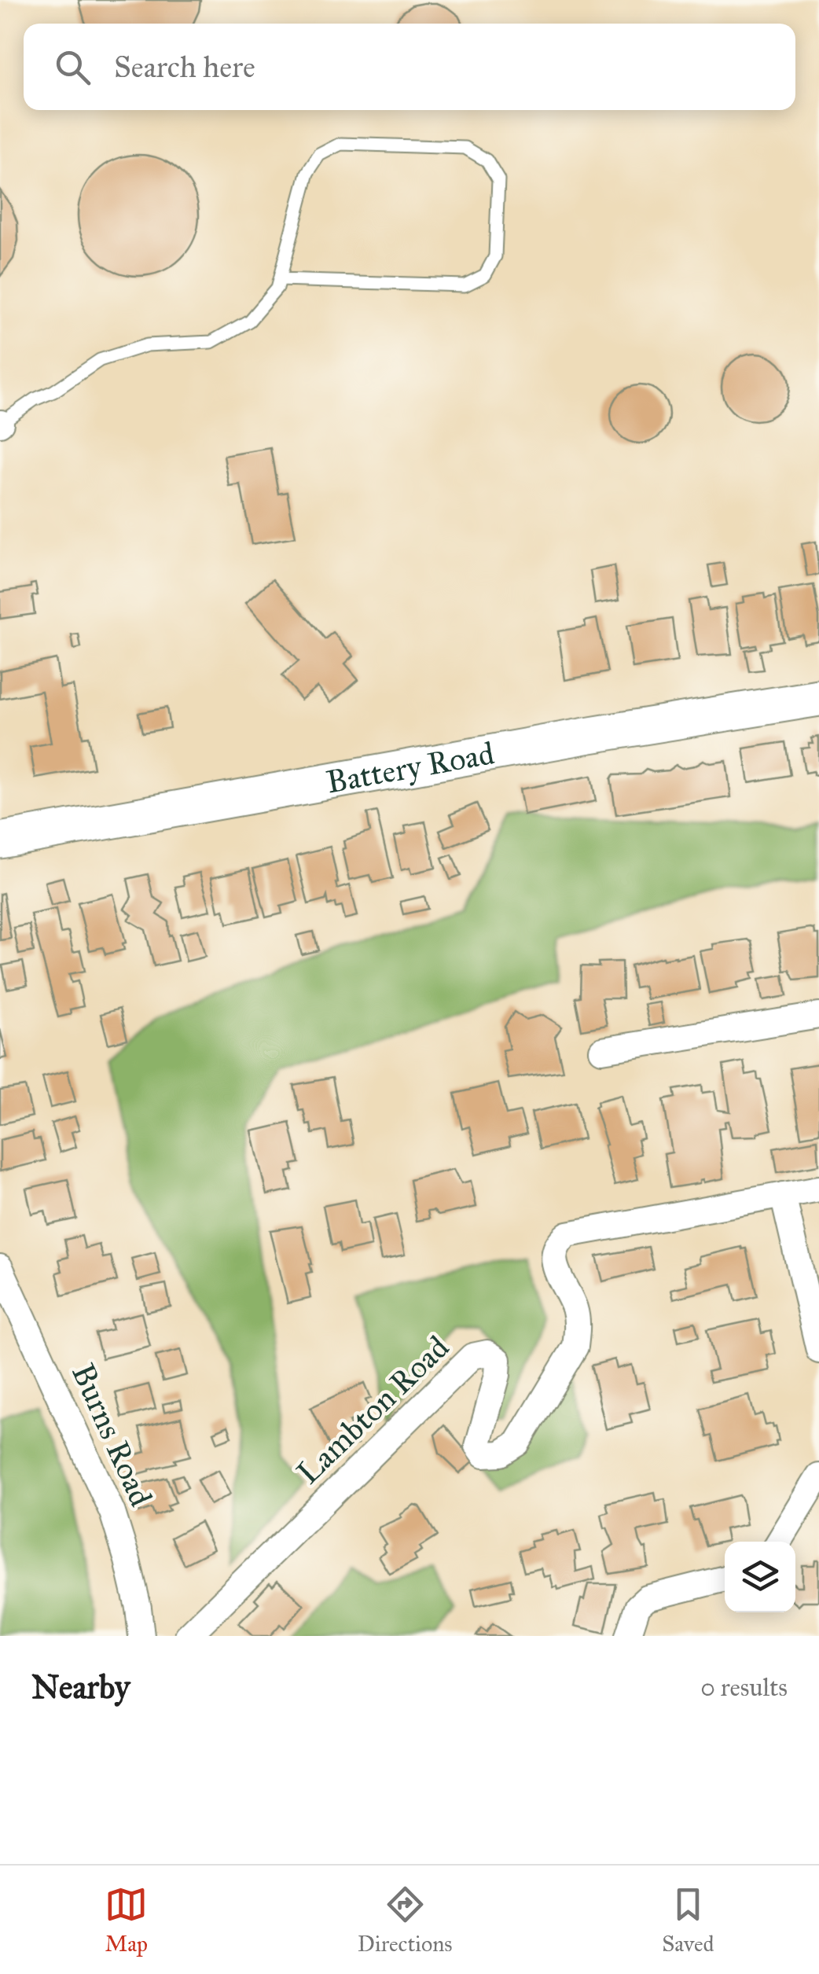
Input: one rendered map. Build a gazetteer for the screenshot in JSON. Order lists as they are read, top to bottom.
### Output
{
  "streets": {
    "street": ["Battery Road", "Lambton Road", "Burns Road"]
  },
  "page": {
    "search": "Search here",
    "heading": ["Nearby", "0 results"],
    "nav": ["Map", "Directions", "Saved"]
  }
}
